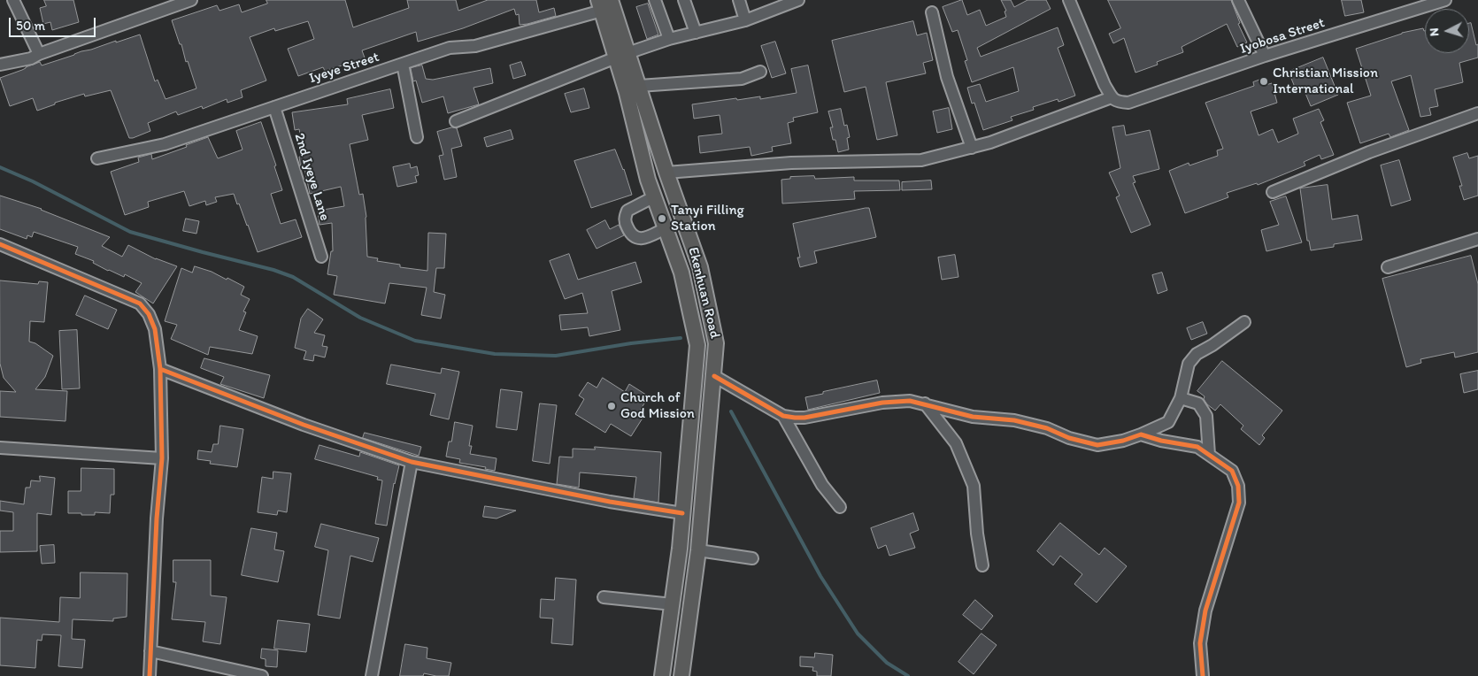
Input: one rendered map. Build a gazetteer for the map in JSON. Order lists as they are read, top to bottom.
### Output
{
  "streets": {
    "main road": ["Ekenhuan Road"],
    "street": ["Iyobosa Street", "Iyeye Street", "2nd Iyeye Lane"]
  },
  "crossings": [
    ["Iyeye Street", "2nd Iyeye Lane"],
    ["Iyeye Street", "Ekenhuan Road"]
  ],
  "places": ["Christian Mission International", "Tanyi Filling Station", "Church of God Mission"],
  "scale_bar": "50 m",
  "north": "left"
}
